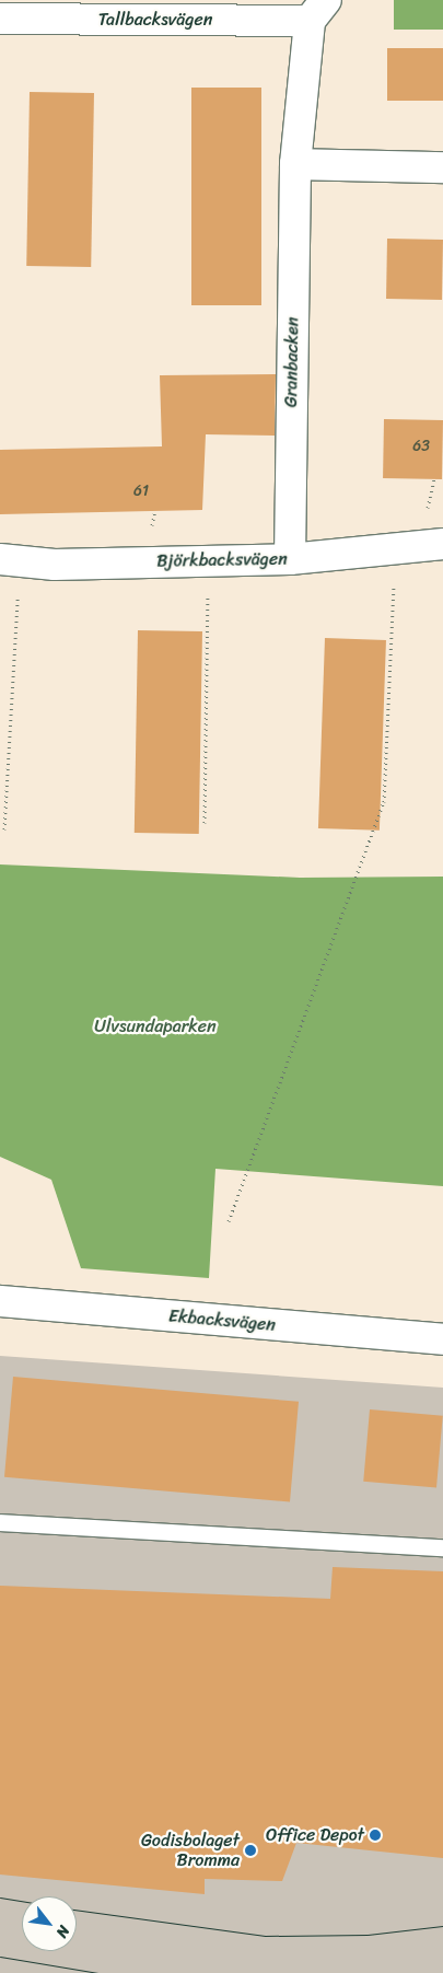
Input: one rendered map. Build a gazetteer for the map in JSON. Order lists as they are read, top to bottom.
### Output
{
  "streets": {
    "street": [
      "Tallbacksvägen",
      "Granbacken",
      "Björkbacksvägen",
      "Ekbacksvägen"
    ]
  },
  "crossings": [
    ["Tallbacksvägen", "Granbacken"],
    ["Granbacken", "Björkbacksvägen"]
  ],
  "parks": ["Ulvsundaparken"],
  "places": ["Office Depot", "Godisbolaget Bromma"],
  "house_numbers": ["63", "61"],
  "north": "bottom right"
}
